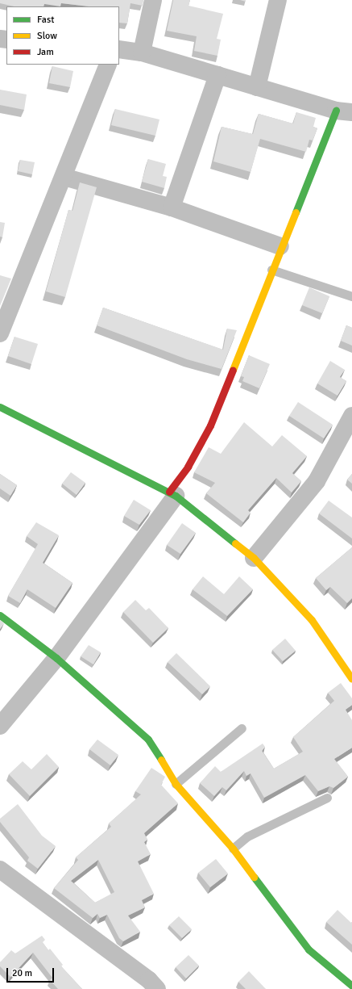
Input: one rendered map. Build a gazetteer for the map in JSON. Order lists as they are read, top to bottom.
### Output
{
  "legend": ["Fast", "Slow", "Jam"],
  "scale_bar": "20 m"
}
